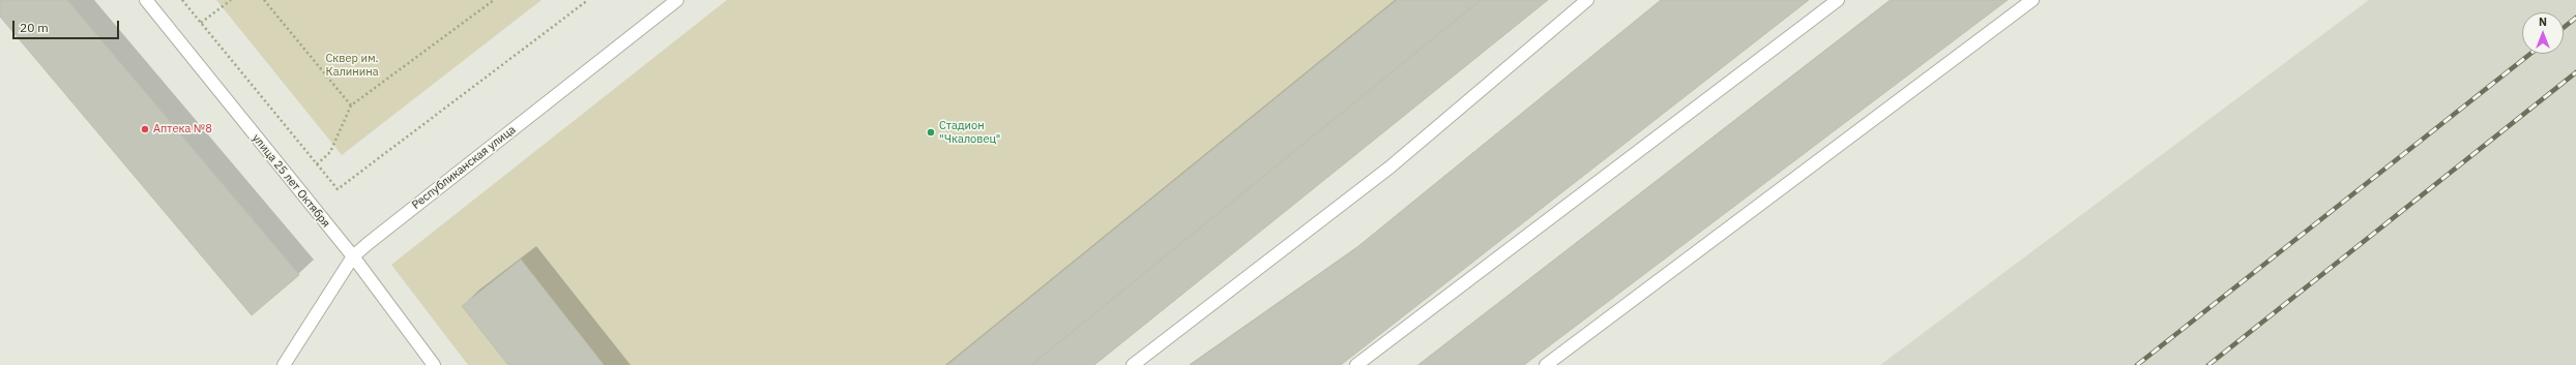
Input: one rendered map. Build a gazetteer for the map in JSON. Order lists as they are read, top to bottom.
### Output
{
  "streets": {
    "street": ["Республиканская улица", "улица 25 лет Октября"]
  },
  "crossings": [
    ["Республиканская улица", "улица 25 лет Октября"]
  ],
  "parks": ["Сквер им. Калинина"],
  "places": ["Аптека №8", "Стадион \"Чкаловец\""],
  "scale_bar": "20 m",
  "north": "top"
}
